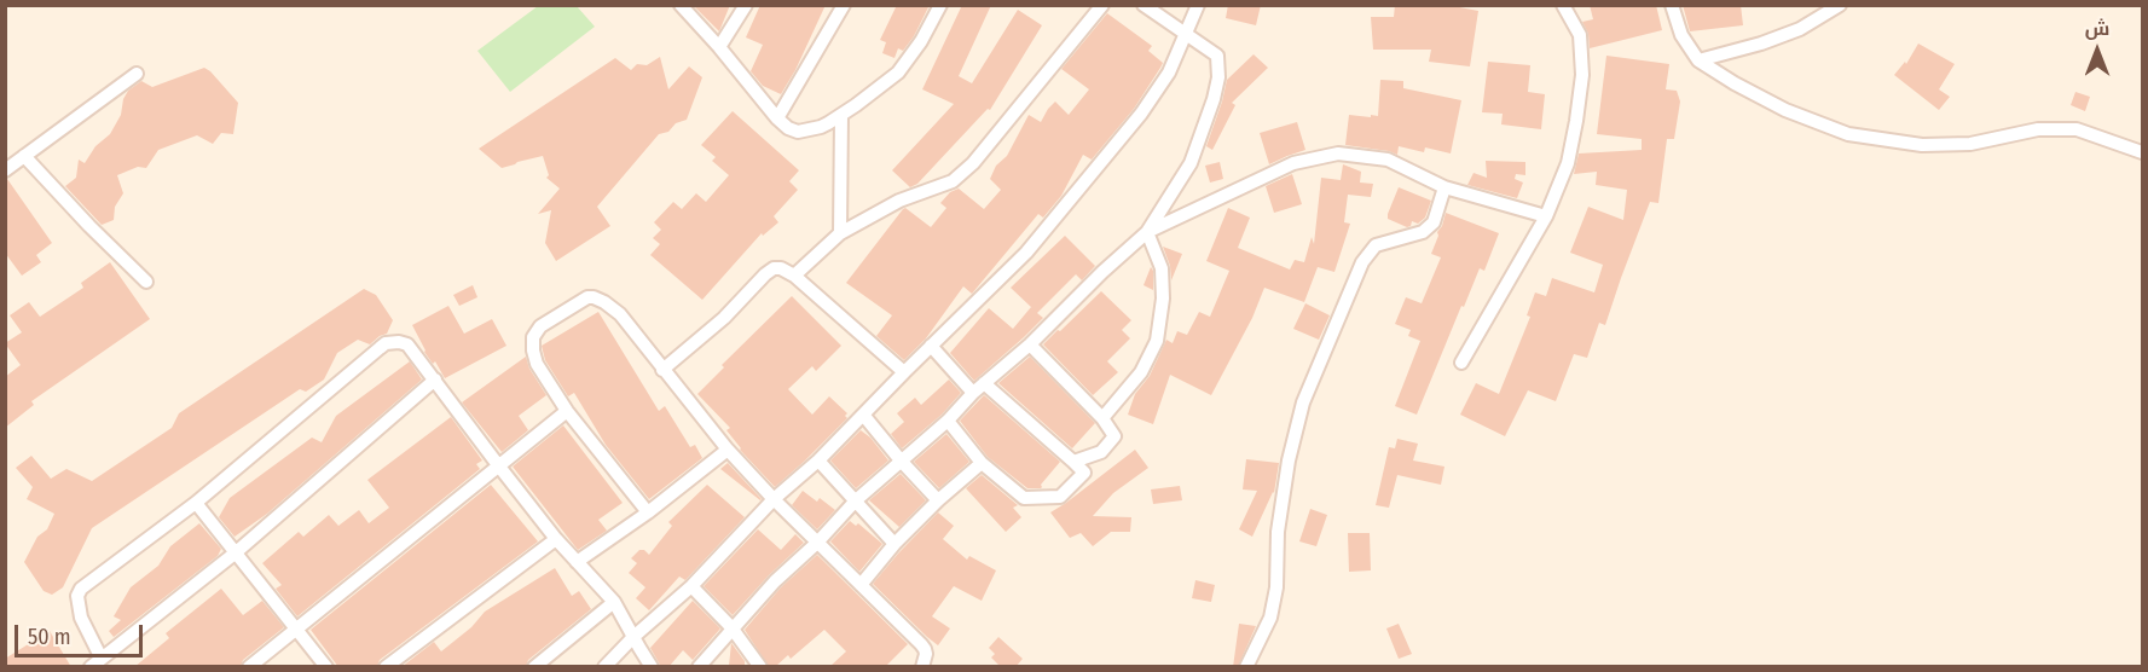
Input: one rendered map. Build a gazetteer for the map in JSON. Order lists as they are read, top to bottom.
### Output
{
  "scale_bar": "50 m",
  "north": "top"
}
